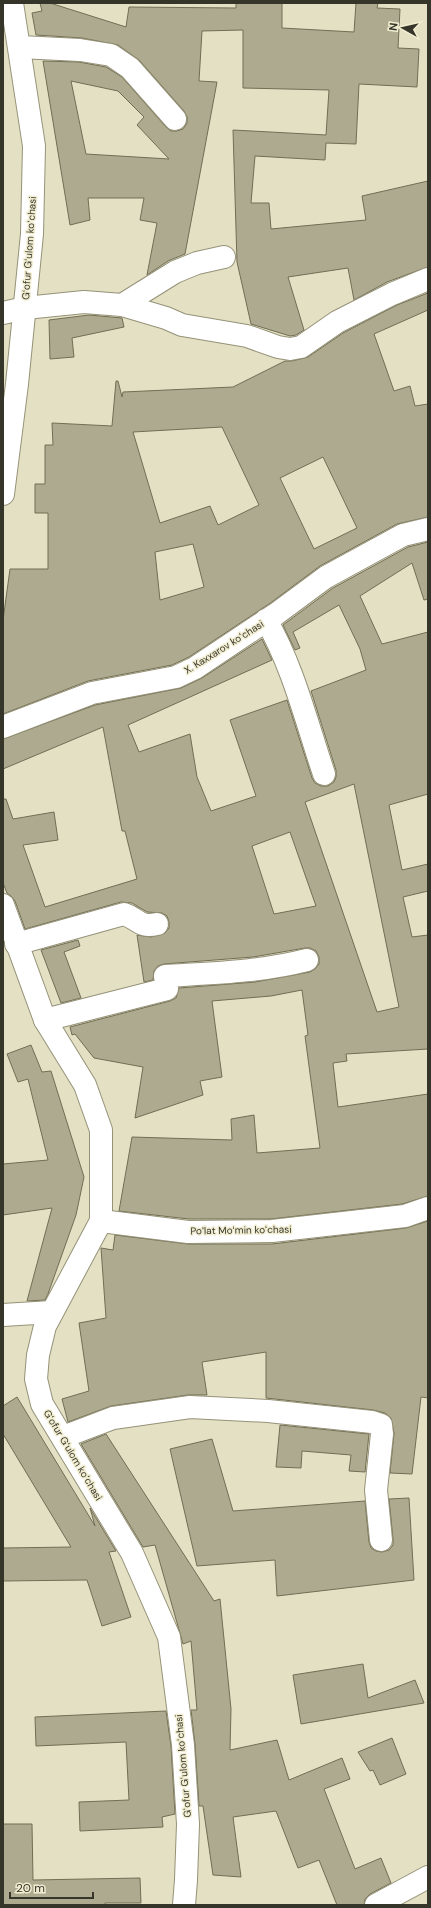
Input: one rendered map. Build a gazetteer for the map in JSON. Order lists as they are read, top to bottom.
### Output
{
  "streets": {
    "street": ["Gʻofur Gʻulom koʻchasi", "X. Kaxxarov koʻchasi", "Poʻlat Moʻmin koʻchasi"]
  },
  "crossings": [
    ["Gʻofur Gʻulom koʻchasi", "Poʻlat Moʻmin koʻchasi"]
  ],
  "scale_bar": "20 m",
  "north": "left"
}
